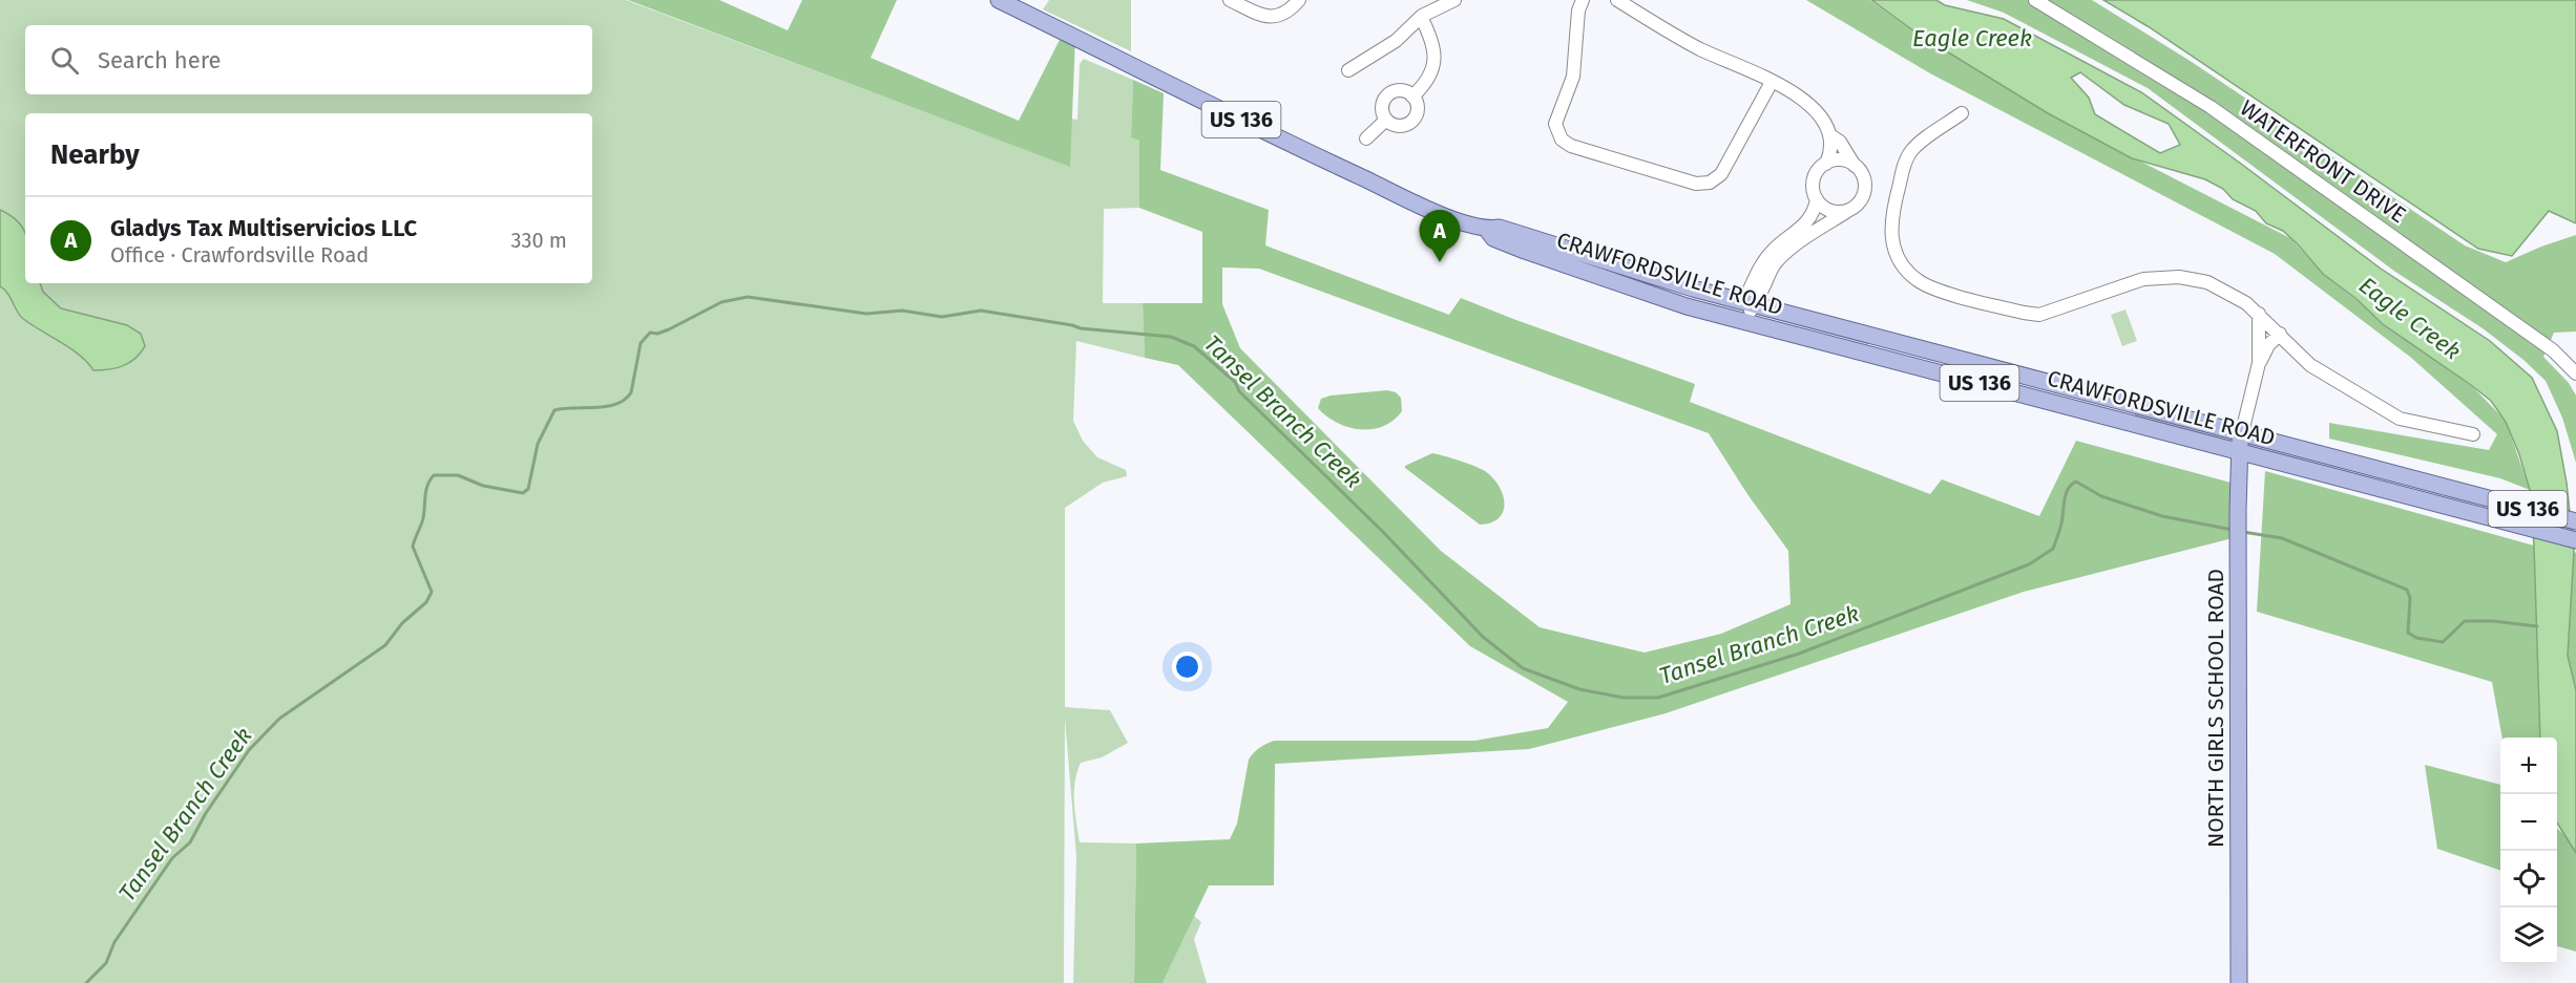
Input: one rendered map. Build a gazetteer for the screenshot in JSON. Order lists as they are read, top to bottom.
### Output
{
  "streets": {
    "main road": ["US 136", "CRAWFORDSVILLE ROAD", "NORTH GIRLS SCHOOL ROAD"],
    "street": ["WATERFRONT DRIVE"]
  },
  "crossings": [
    ["CRAWFORDSVILLE ROAD", "NORTH GIRLS SCHOOL ROAD"]
  ],
  "water": ["Eagle Creek", "Tansel Branch Creek"],
  "page": {
    "search": "Search here",
    "heading": "Nearby",
    "list": [
      {
        "mark": "A",
        "name": "Gladys Tax Multiservicios LLC",
        "note": "Office · Crawfordsville Road",
        "value": "330 m"
      }
    ],
    "pins": "A",
    "map_buttons": ["+", "−"]
  }
}
